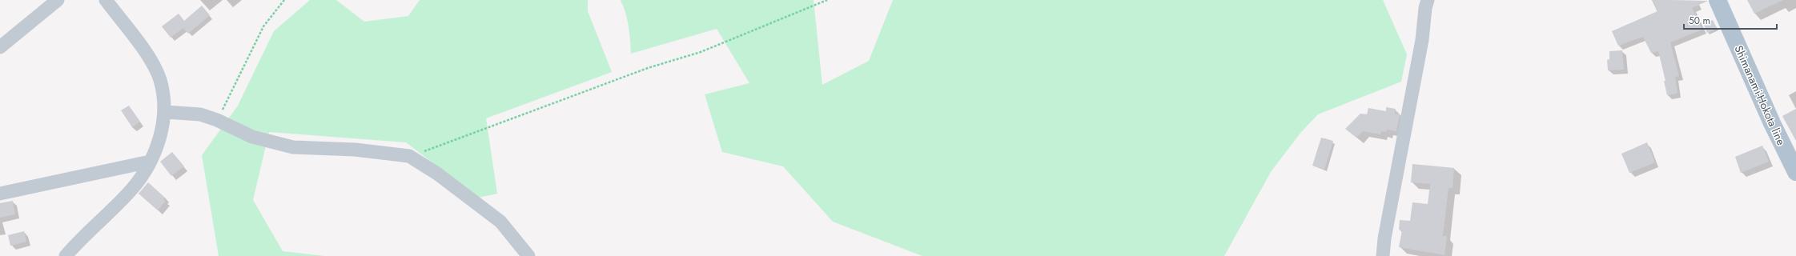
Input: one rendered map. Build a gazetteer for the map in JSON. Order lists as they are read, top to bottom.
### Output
{
  "streets": {
    "main road": ["Shimanami-Hokota line"]
  },
  "scale_bar": "50 m"
}
